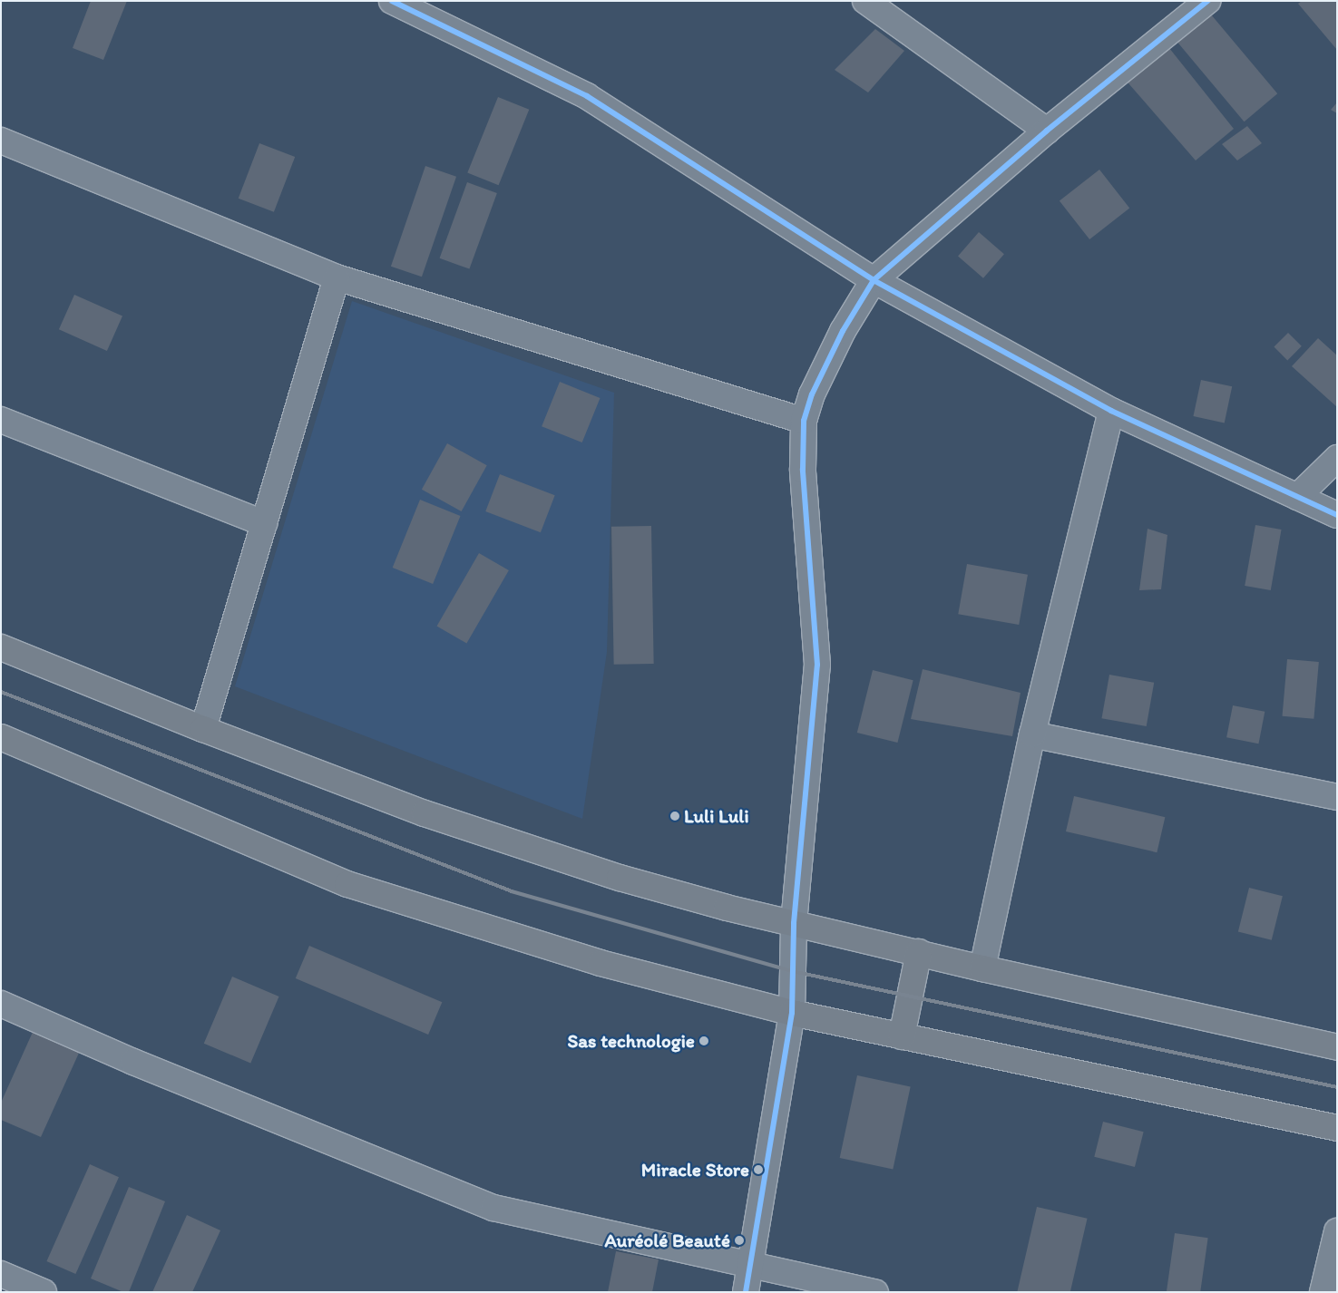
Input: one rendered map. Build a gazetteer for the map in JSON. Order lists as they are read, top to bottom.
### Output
{
  "places": [
    "Luli Luli",
    "Sas technologie",
    "Miracle Store",
    "Auréolé Beauté"
  ]
}
